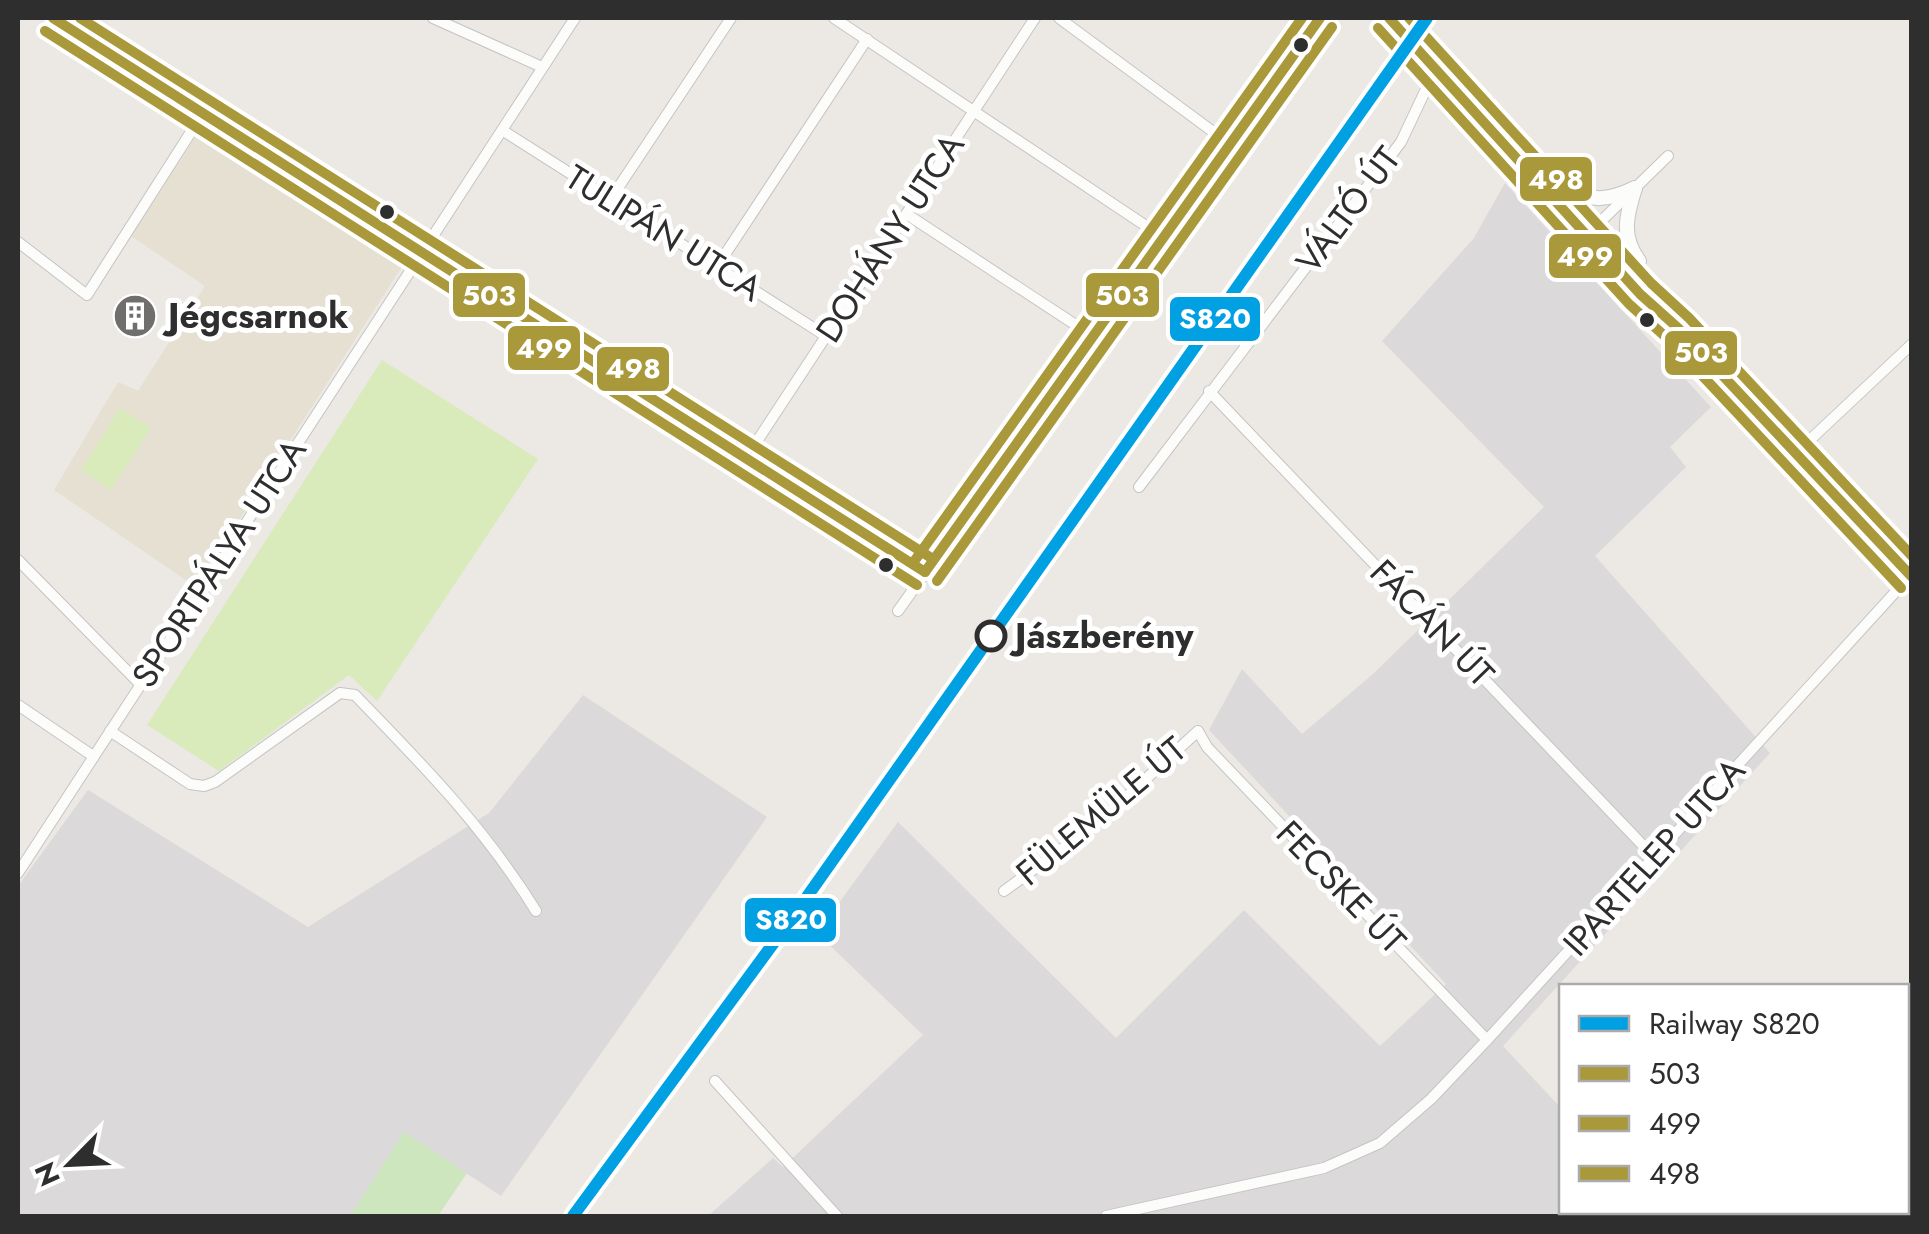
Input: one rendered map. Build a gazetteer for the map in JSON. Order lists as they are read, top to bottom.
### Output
{
  "streets": {
    "street": [
      "VÁLTÓ ÚT",
      "TULIPÁN UTCA",
      "DOHÁNY UTCA",
      "SPORTPÁLYA UTCA",
      "FÁCÁN ÚT",
      "FÜLEMÜLE ÚT",
      "IPARTELEP UTCA",
      "FECSKE ÚT"
    ]
  },
  "crossings": [
    ["VÁLTÓ ÚT", "FÁCÁN ÚT"],
    ["TULIPÁN UTCA", "DOHÁNY UTCA"],
    ["TULIPÁN UTCA", "SPORTPÁLYA UTCA"],
    ["FÁCÁN ÚT", "IPARTELEP UTCA"],
    ["FÜLEMÜLE ÚT", "FECSKE ÚT"],
    ["IPARTELEP UTCA", "FECSKE ÚT"]
  ],
  "places": {
    "building": ["Jégcsarnok"],
    "other": ["Jászberény"]
  },
  "lines": [
    "rail line S820",
    "transit line 503",
    "transit line 498",
    "transit line 499"
  ],
  "legend": [
    "Railway S820",
    "503",
    "499",
    "498"
  ],
  "north": "bottom left"
}
